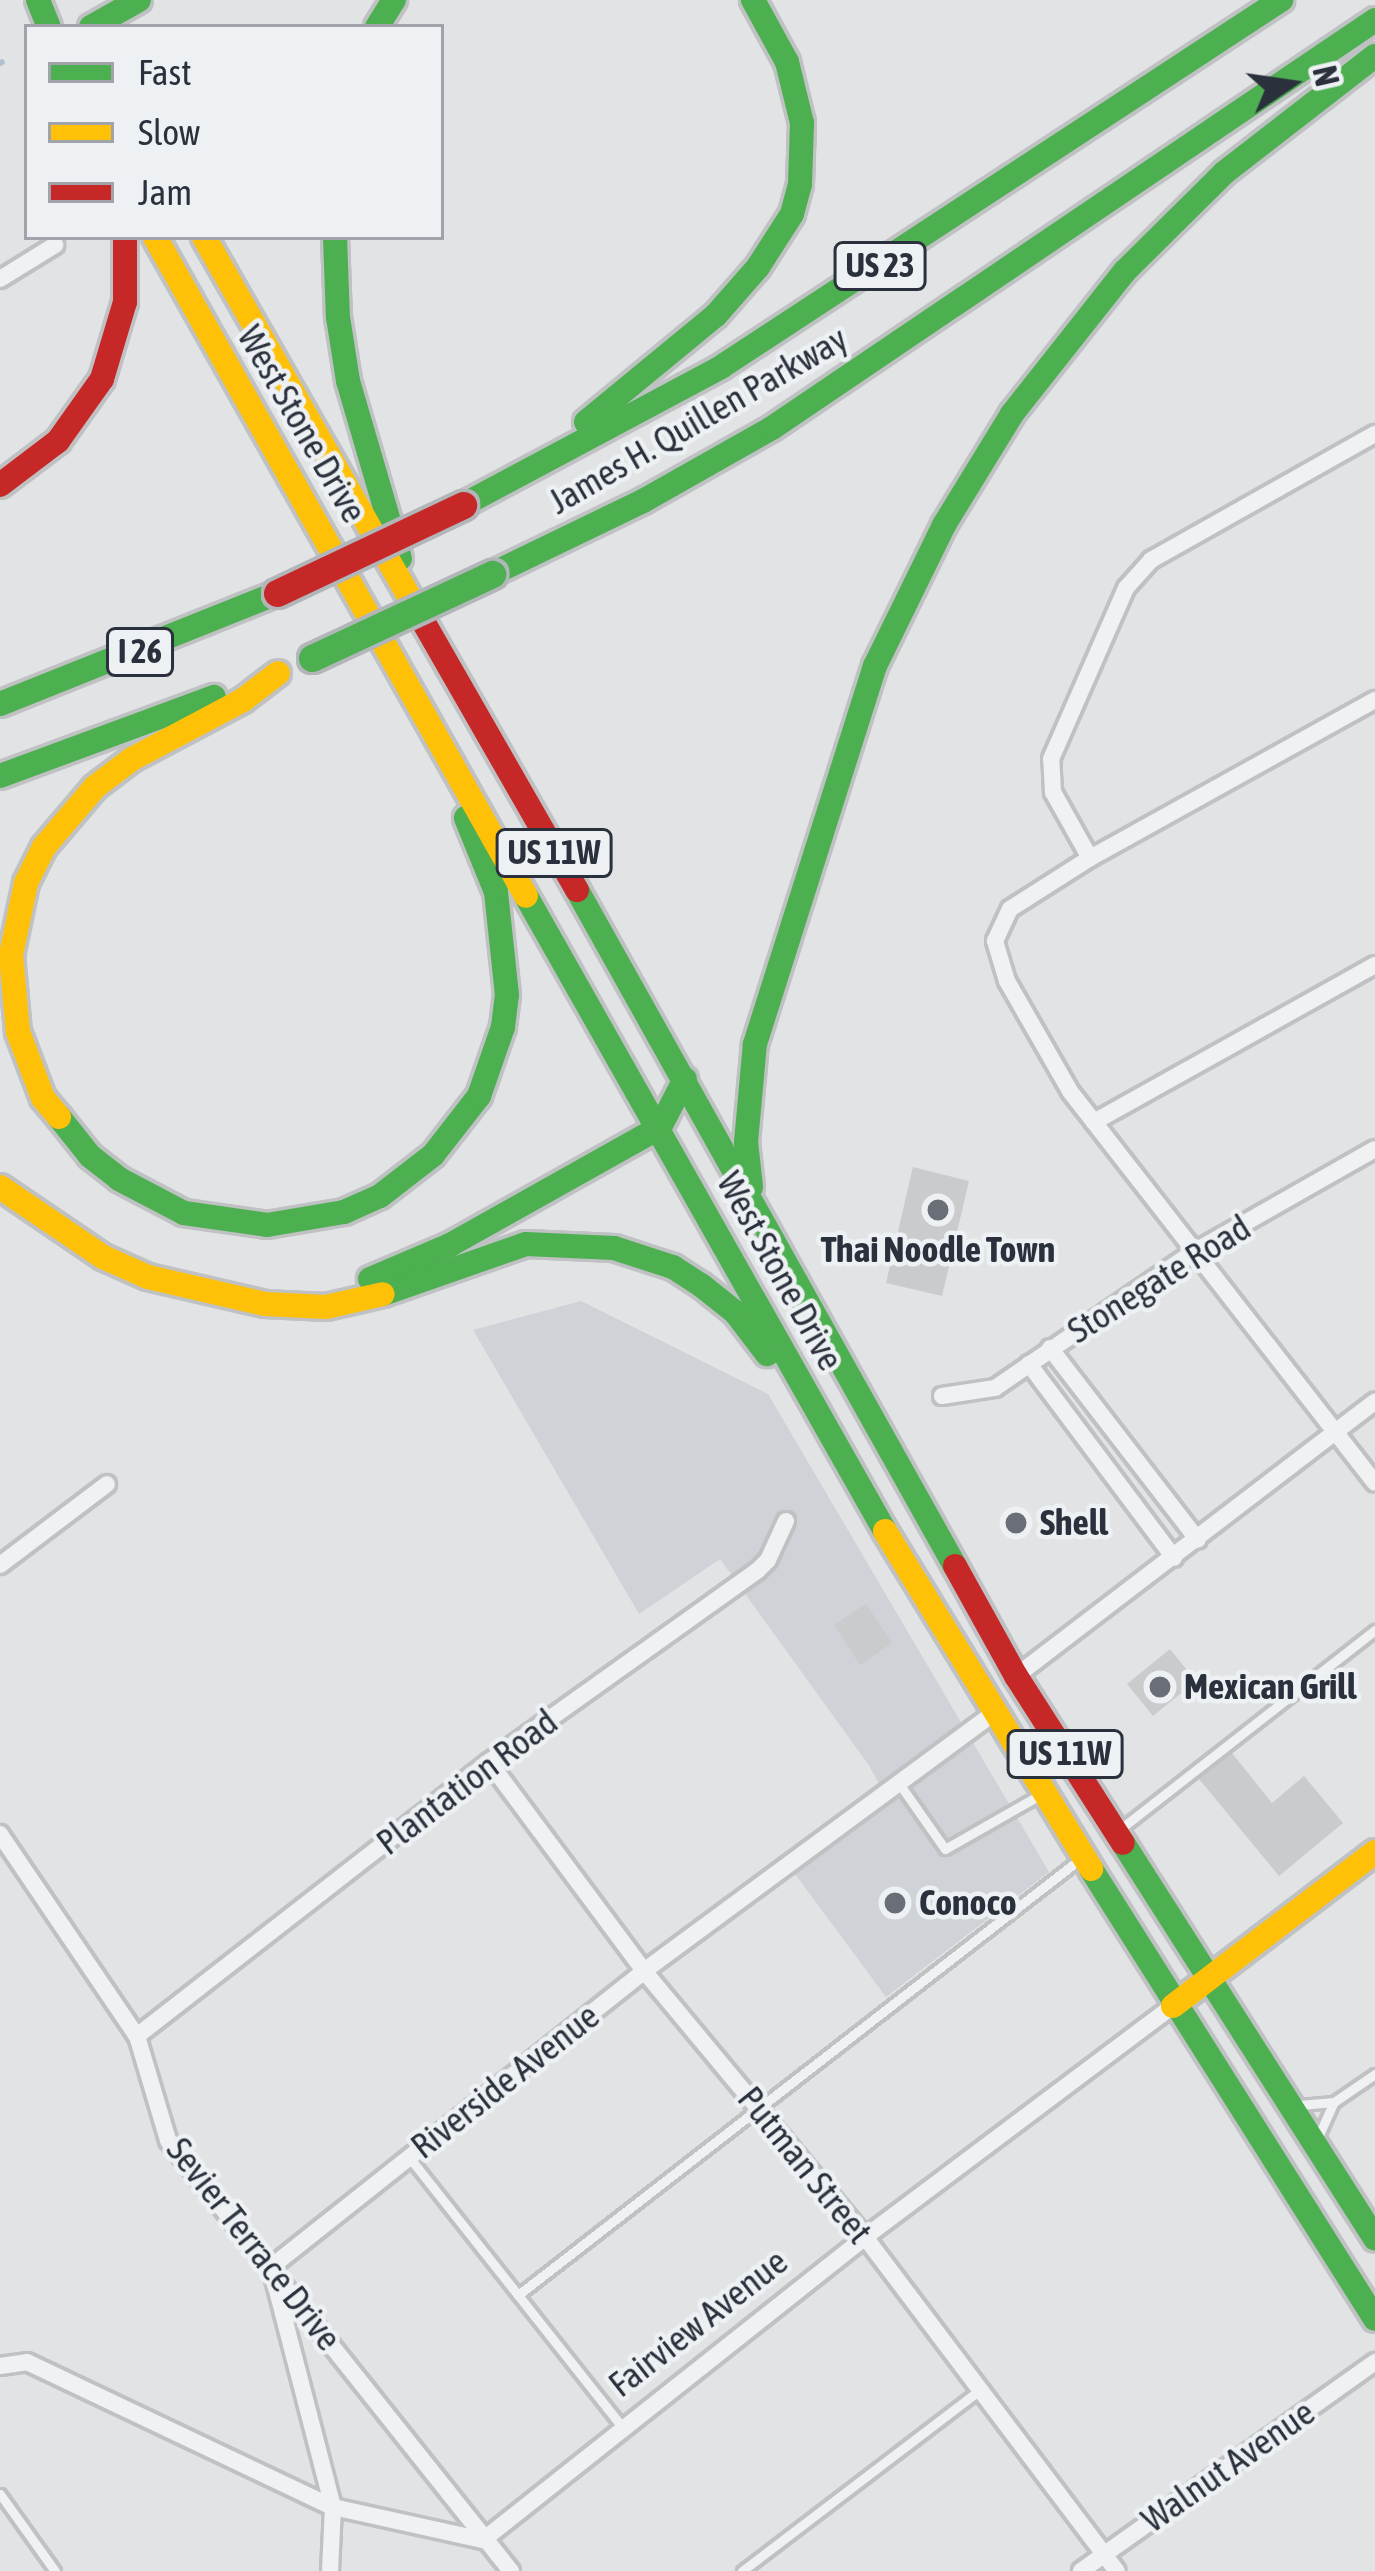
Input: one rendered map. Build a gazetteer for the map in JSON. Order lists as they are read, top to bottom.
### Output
{
  "streets": {
    "main road": [
      "US 23",
      "James H. Quillen Parkway",
      "West Stone Drive",
      "I 26",
      "US 11W",
      "Fairview Avenue"
    ],
    "street": [
      "Stonegate Road",
      "Plantation Road",
      "Riverside Avenue",
      "Putman Street",
      "Sevier Terrace Drive",
      "Walnut Avenue"
    ]
  },
  "crossings": [
    ["West Stone Drive", "Riverside Avenue"],
    ["West Stone Drive", "Fairview Avenue"],
    ["Plantation Road", "Putman Street"],
    ["Plantation Road", "Sevier Terrace Drive"],
    ["Riverside Avenue", "Putman Street"],
    ["Riverside Avenue", "Sevier Terrace Drive"],
    ["Putman Street", "Fairview Avenue"],
    ["Putman Street", "Walnut Avenue"],
    ["Sevier Terrace Drive", "Fairview Avenue"]
  ],
  "places": [
    "Thai Noodle Town",
    "Shell",
    "Mexican Grill",
    "Conoco"
  ],
  "legend": ["Fast", "Slow", "Jam"],
  "north": "right"
}
